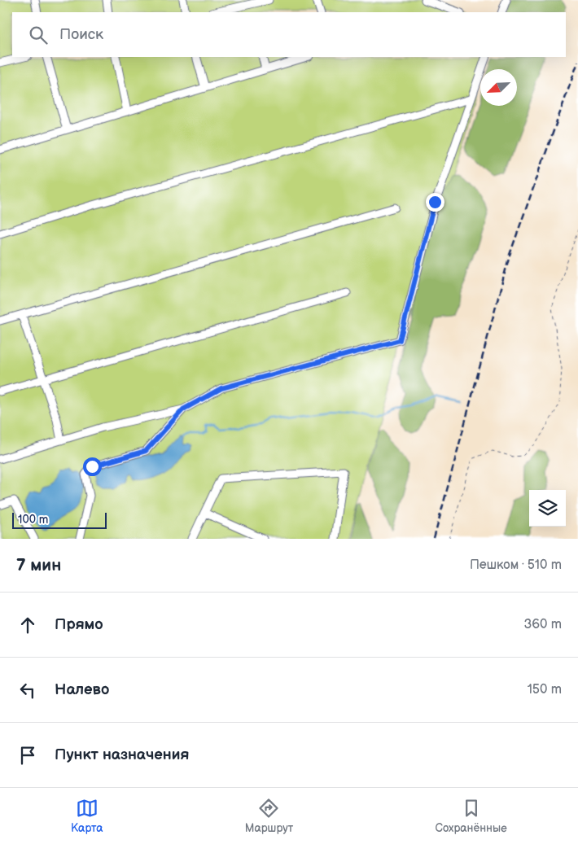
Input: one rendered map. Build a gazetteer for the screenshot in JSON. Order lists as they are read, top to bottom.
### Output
{
  "scale_bar": "100 m",
  "north": "bottom left",
  "page": {
    "search": "Поиск",
    "scale": "100 m",
    "heading": ["7 мин", "Пешком · 510 m"],
    "list": [
      ["Прямо", "360 m"],
      ["Налево", "150 m"],
      "Пункт назначения"
    ],
    "nav": ["Карта", "Маршрут", "Сохранённые"]
  }
}
